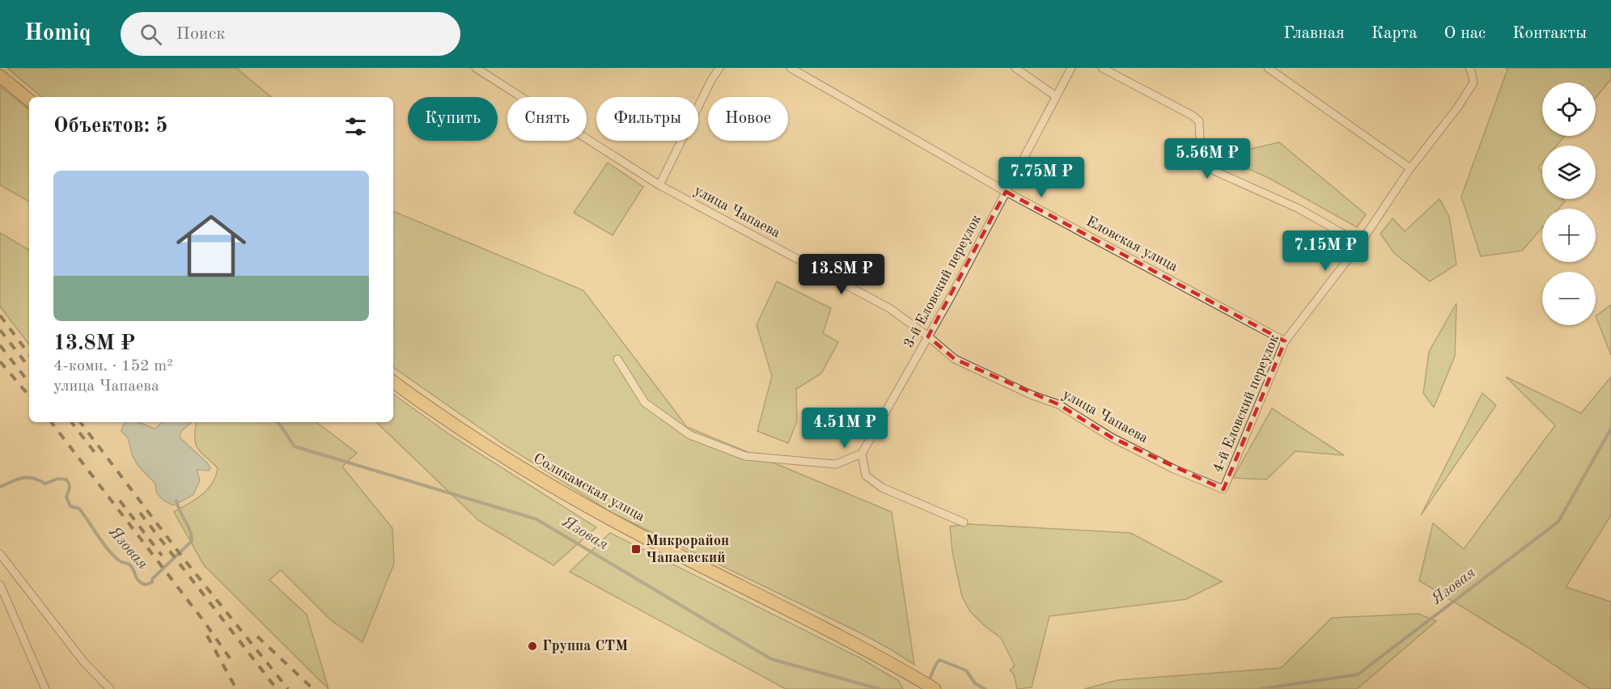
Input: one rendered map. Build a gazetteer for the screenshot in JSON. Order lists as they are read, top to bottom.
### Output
{
  "streets": {
    "main road": ["Соликамская улица"],
    "street": [
      "улица Чапаева",
      "Еловская улица",
      "3-й Еловский переулок",
      "4-й Еловский переулок"
    ]
  },
  "crossings": [
    ["улица Чапаева", "3-й Еловский переулок"],
    ["улица Чапаева", "4-й Еловский переулок"],
    ["Еловская улица", "3-й Еловский переулок"],
    ["Еловская улица", "4-й Еловский переулок"]
  ],
  "water": ["Язовая"],
  "places": {
    "transit": ["Микрорайон Чапаевский"],
    "other": ["Группа СТМ"]
  },
  "page": {
    "header": "Homiq",
    "search": "Поиск",
    "nav": [
      "Главная",
      "Карта",
      "О нас",
      "Контакты"
    ],
    "map_buttons": ["+", "−"],
    "chip": [
      "Купить",
      "Снять",
      "Фильтры",
      "Новое"
    ],
    "heading": "Объектов: 5",
    "price": [
      "5.56M ₽",
      "7.75M ₽",
      "7.15M ₽",
      "13.8M ₽",
      "4.51M ₽"
    ],
    "list": [
      {
        "name": "13.8M ₽",
        "note": "4-комн. · 152 m² · улица Чапаева"
      }
    ]
  }
}
